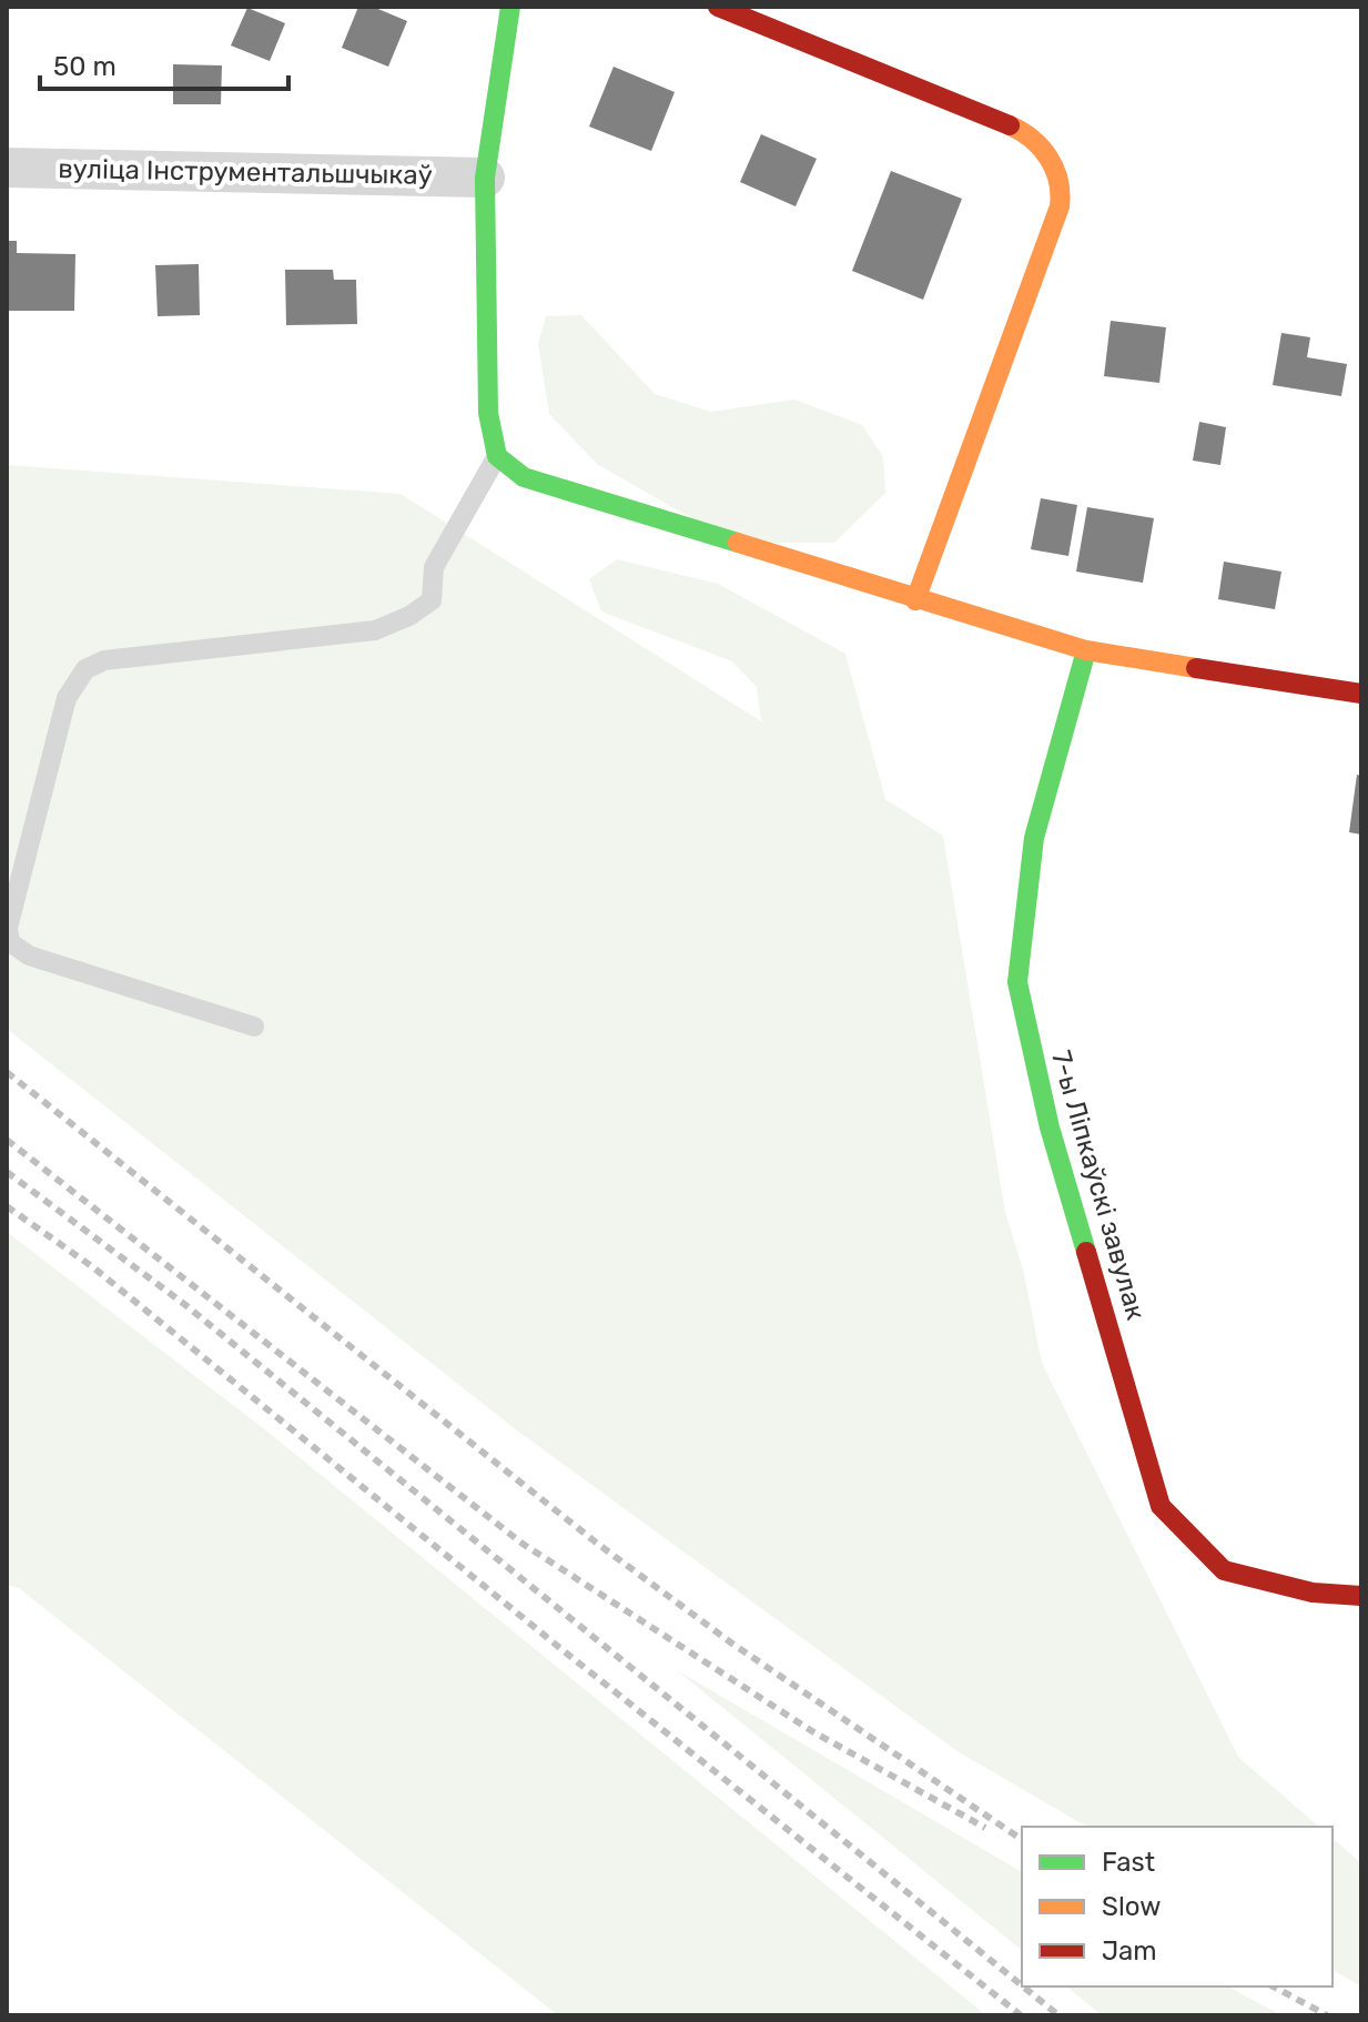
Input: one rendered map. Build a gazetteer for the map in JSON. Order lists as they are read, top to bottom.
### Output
{
  "streets": {
    "street": ["вуліца Інструментальшчыкаў", "7-ы Ліпкаўскі завулак"]
  },
  "legend": ["Fast", "Slow", "Jam"],
  "scale_bar": "50 m"
}
